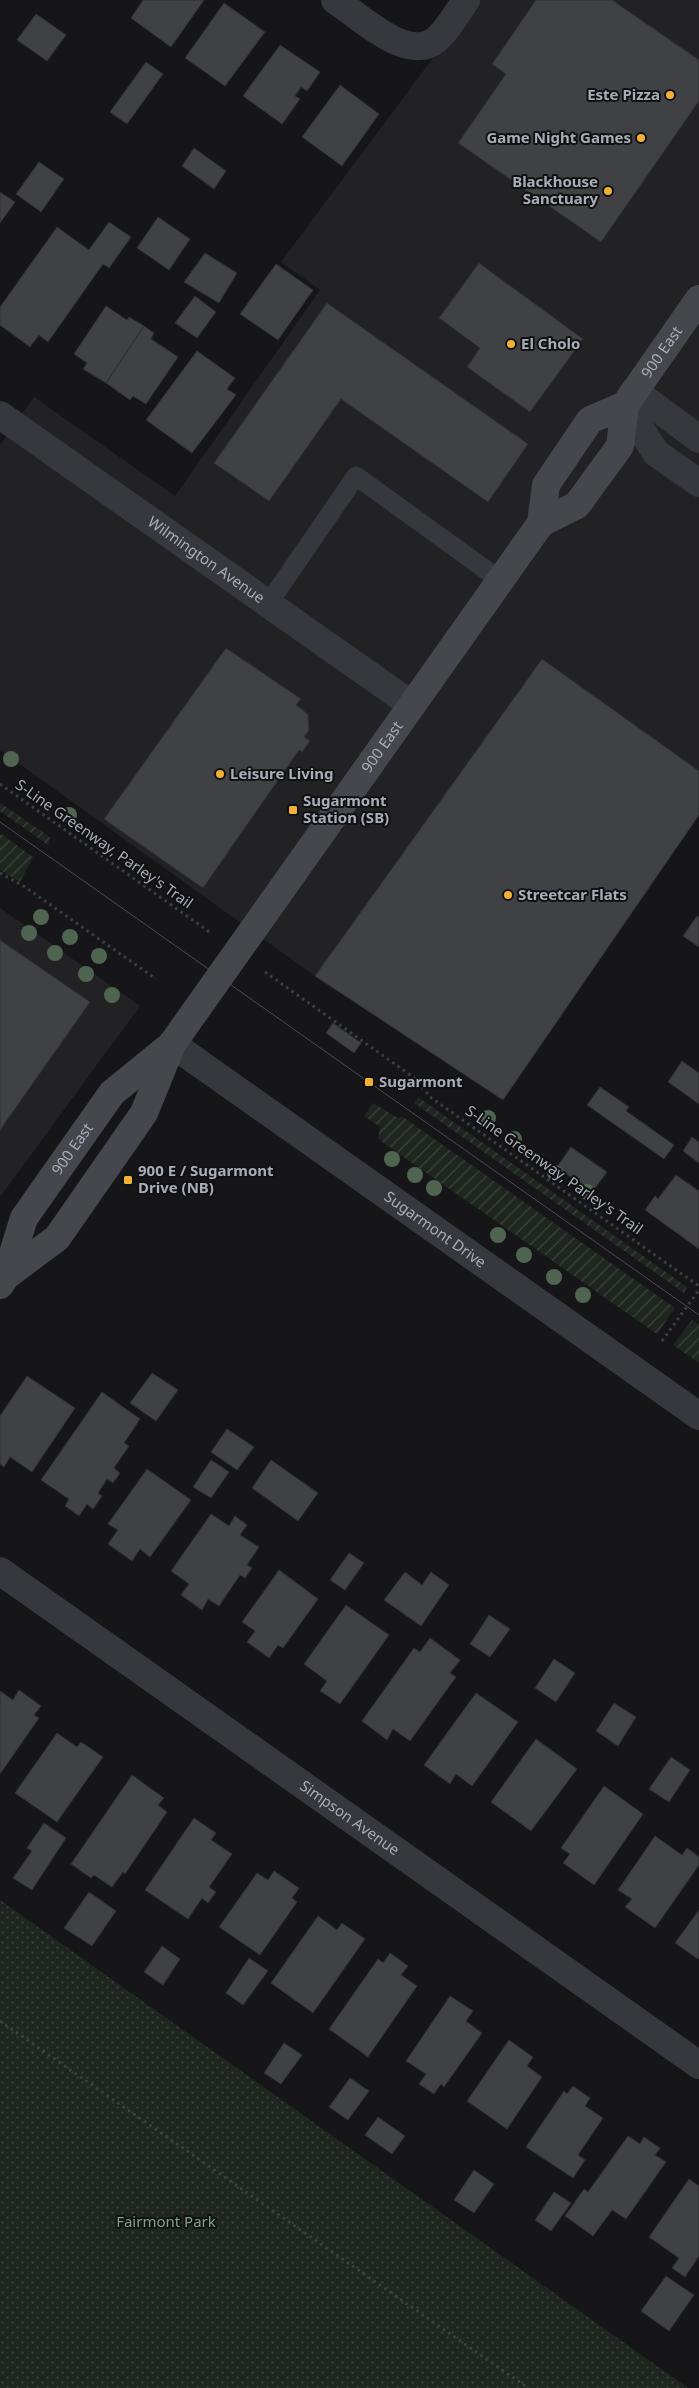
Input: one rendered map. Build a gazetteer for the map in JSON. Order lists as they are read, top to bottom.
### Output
{
  "streets": {
    "street": [
      "900 East",
      "Wilmington Avenue",
      "Sugarmont Drive",
      "Simpson Avenue"
    ],
    "path": ["S-Line Greenway, Parley's Trail"]
  },
  "crossings": [
    ["900 East", "Wilmington Avenue"],
    ["900 East", "Sugarmont Drive"]
  ],
  "parks": ["Fairmont Park"],
  "places": {
    "other": [
      "Este Pizza",
      "Game Night Games",
      "Blackhouse Sanctuary",
      "El Cholo",
      "Leisure Living",
      "Streetcar Flats"
    ],
    "transit": ["Sugarmont Station (SB)", "Sugarmont", "900 E / Sugarmont Drive (NB)"]
  }
}
